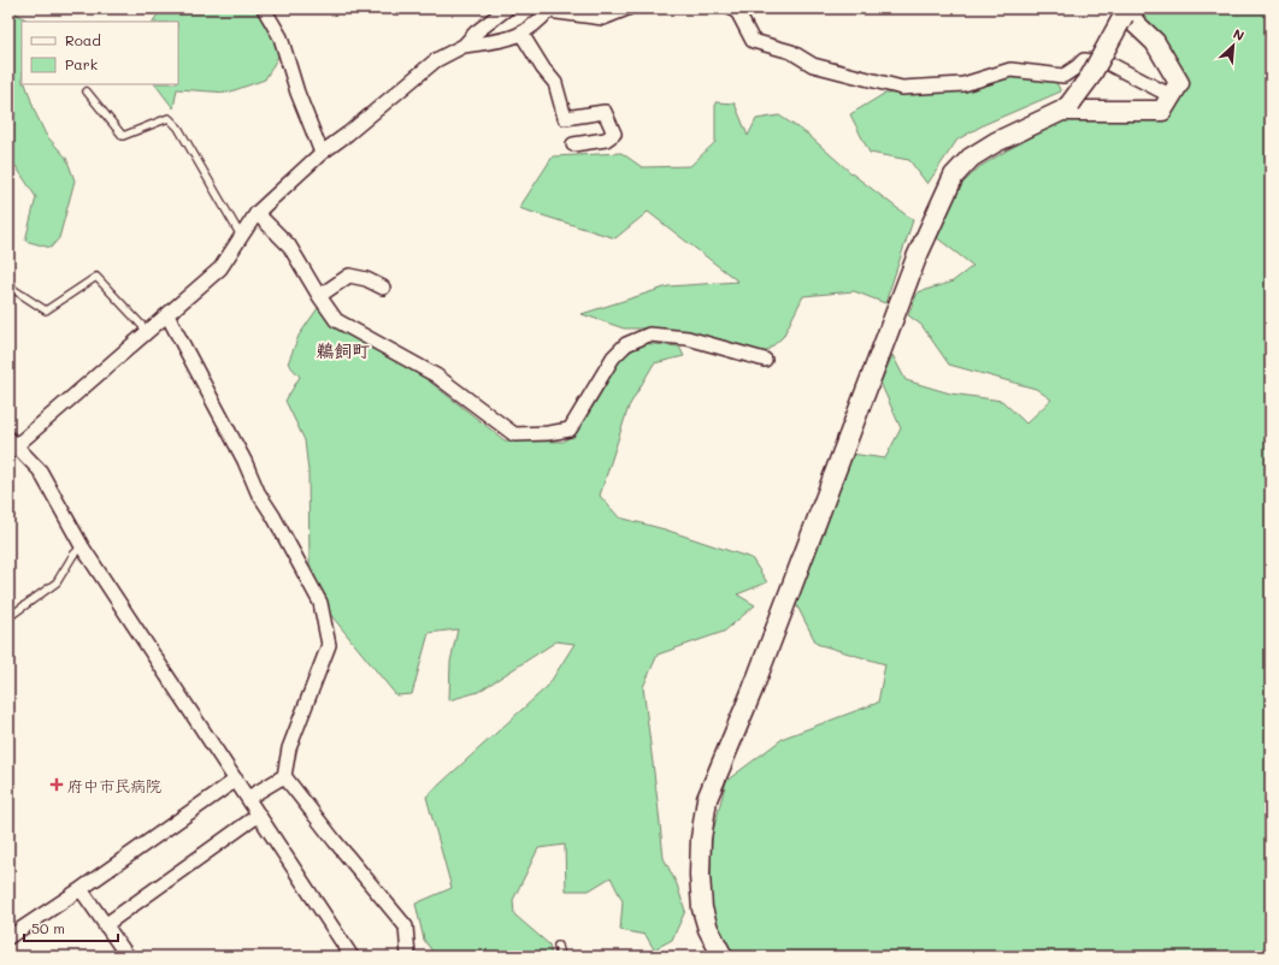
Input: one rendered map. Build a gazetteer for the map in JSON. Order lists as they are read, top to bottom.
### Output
{
  "districts": ["鵜飼町"],
  "places": {
    "health": ["府中市民病院"]
  },
  "legend": ["Road", "Park"],
  "scale_bar": "50 m",
  "north": "top right"
}
